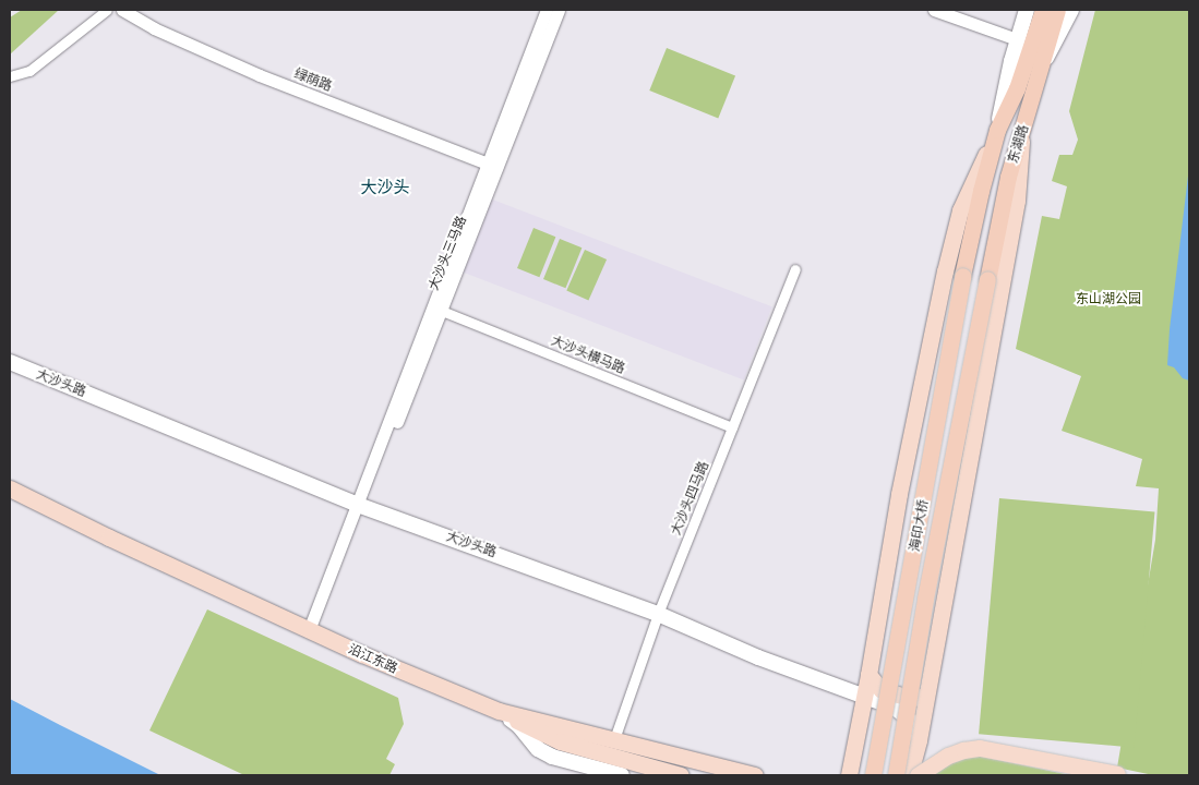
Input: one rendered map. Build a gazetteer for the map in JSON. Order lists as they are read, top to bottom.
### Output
{
  "streets": {
    "highway": ["东湖路", "海印大桥"],
    "main road": ["大沙头路", "沿江东路"],
    "street": [
      "绿荫路",
      "大沙头三马路",
      "大沙头横马路",
      "大沙头四马路"
    ]
  },
  "crossings": [
    ["绿荫路", "大沙头三马路"],
    ["东湖路", "海印大桥"],
    ["大沙头三马路", "大沙头横马路"],
    ["大沙头三马路", "大沙头路"],
    ["大沙头三马路", "沿江东路"],
    ["大沙头横马路", "大沙头四马路"],
    ["大沙头路", "大沙头四马路"],
    ["大沙头四马路", "沿江东路"]
  ],
  "districts": ["大沙头"],
  "parks": ["东山湖公园"]
}
